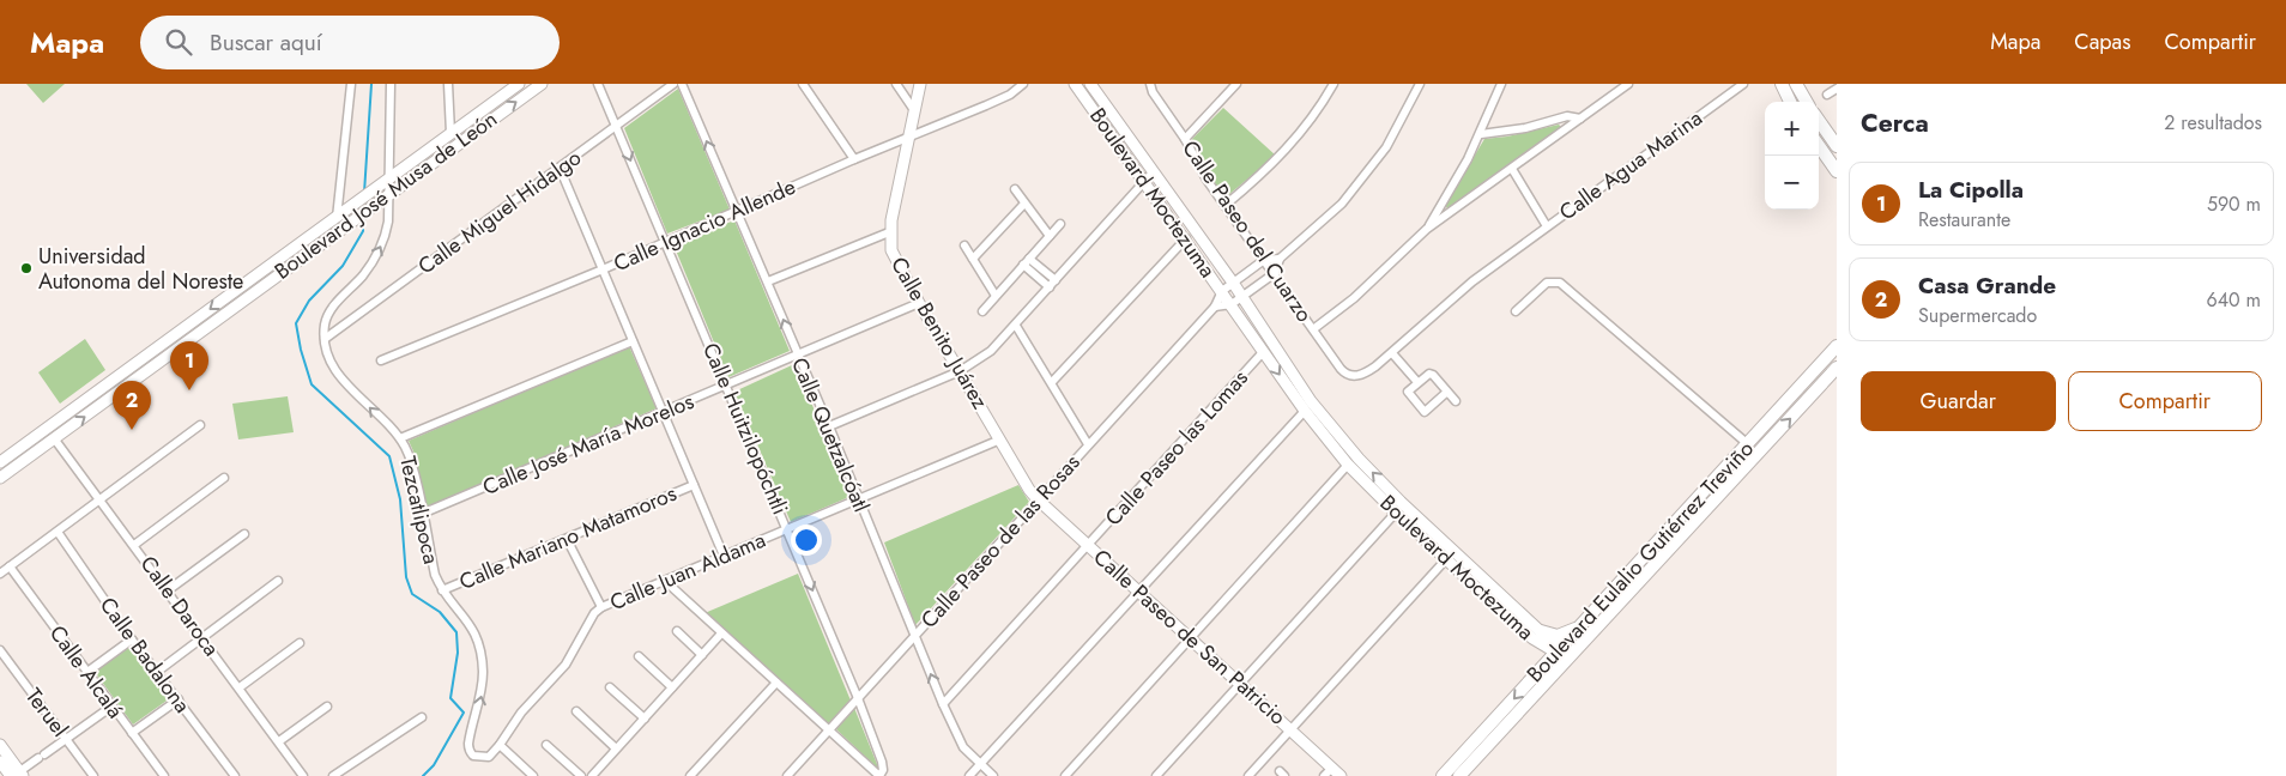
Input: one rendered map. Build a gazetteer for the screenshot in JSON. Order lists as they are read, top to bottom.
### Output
{
  "streets": {
    "main road": [
      "Boulevard Moctezuma",
      "Boulevard José Musa de León",
      "Calle Benito Juárez",
      "Boulevard Eulalio Gutiérrez Treviño",
      "Calle Paseo de San Patricio"
    ],
    "street": [
      "Calle Agua Marina",
      "Calle Miguel Hidalgo",
      "Calle Ignacio Allende",
      "Calle Paseo del Cuarzo",
      "Calle Huitzilopóchtli",
      "Calle Quetzalcóatl",
      "Calle José María Morelos",
      "Calle Paseo las Lomas",
      "Tezcatlipoca",
      "Calle Mariano Matamoros",
      "Calle Paseo de las Rosas",
      "Calle Juan Aldama",
      "Calle Daroca",
      "Calle Badalona",
      "Calle Alcalá",
      "Teruel"
    ]
  },
  "crossings": [
    ["Calle Agua Marina", "Calle Paseo del Cuarzo"],
    ["Boulevard Moctezuma", "Calle Paseo las Lomas"],
    ["Boulevard Moctezuma", "Calle Paseo de las Rosas"],
    ["Boulevard Moctezuma", "Boulevard Eulalio Gutiérrez Treviño"],
    ["Boulevard José Musa de León", "Calle Daroca"],
    ["Calle Miguel Hidalgo", "Calle Huitzilopóchtli"],
    ["Calle Miguel Hidalgo", "Tezcatlipoca"],
    ["Calle Ignacio Allende", "Calle Benito Juárez"],
    ["Calle Ignacio Allende", "Calle Huitzilopóchtli"],
    ["Calle Ignacio Allende", "Calle Quetzalcóatl"],
    ["Calle Paseo del Cuarzo", "Calle Paseo de las Rosas"],
    ["Calle Benito Juárez", "Calle José María Morelos"],
    ["Calle Benito Juárez", "Calle Paseo de las Rosas"],
    ["Calle Benito Juárez", "Calle Juan Aldama"],
    ["Calle Benito Juárez", "Calle Paseo de San Patricio"],
    ["Calle Huitzilopóchtli", "Calle José María Morelos"],
    ["Calle Huitzilopóchtli", "Calle Paseo de las Rosas"],
    ["Calle Huitzilopóchtli", "Calle Juan Aldama"],
    ["Calle Quetzalcóatl", "Calle José María Morelos"],
    ["Calle Quetzalcóatl", "Calle Paseo las Lomas"],
    ["Calle Quetzalcóatl", "Calle Paseo de las Rosas"],
    ["Calle Quetzalcóatl", "Calle Juan Aldama"],
    ["Calle José María Morelos", "Tezcatlipoca"],
    ["Calle Paseo las Lomas", "Calle Paseo de San Patricio"],
    ["Tezcatlipoca", "Calle Mariano Matamoros"],
    ["Tezcatlipoca", "Calle Juan Aldama"],
    ["Calle Paseo de las Rosas", "Calle Paseo de San Patricio"]
  ],
  "one_way": ["Calle Huitzilopóchtli", "Calle Quetzalcóatl", "Tezcatlipoca"],
  "places": ["Universidad Autonoma del Noreste"],
  "page": {
    "header": "Mapa",
    "search": "Buscar aquí",
    "nav": ["Mapa", "Capas", "Compartir"],
    "heading": ["Cerca", "2 resultados"],
    "map_buttons": ["+", "−"],
    "list": [
      {
        "mark": "1",
        "name": "La Cipolla",
        "note": "Restaurante",
        "value": "590 m"
      },
      {
        "mark": "2",
        "name": "Casa Grande",
        "note": "Supermercado",
        "value": "640 m"
      }
    ],
    "pins": ["1", "2"],
    "buttons": ["Guardar", "Compartir"]
  }
}
